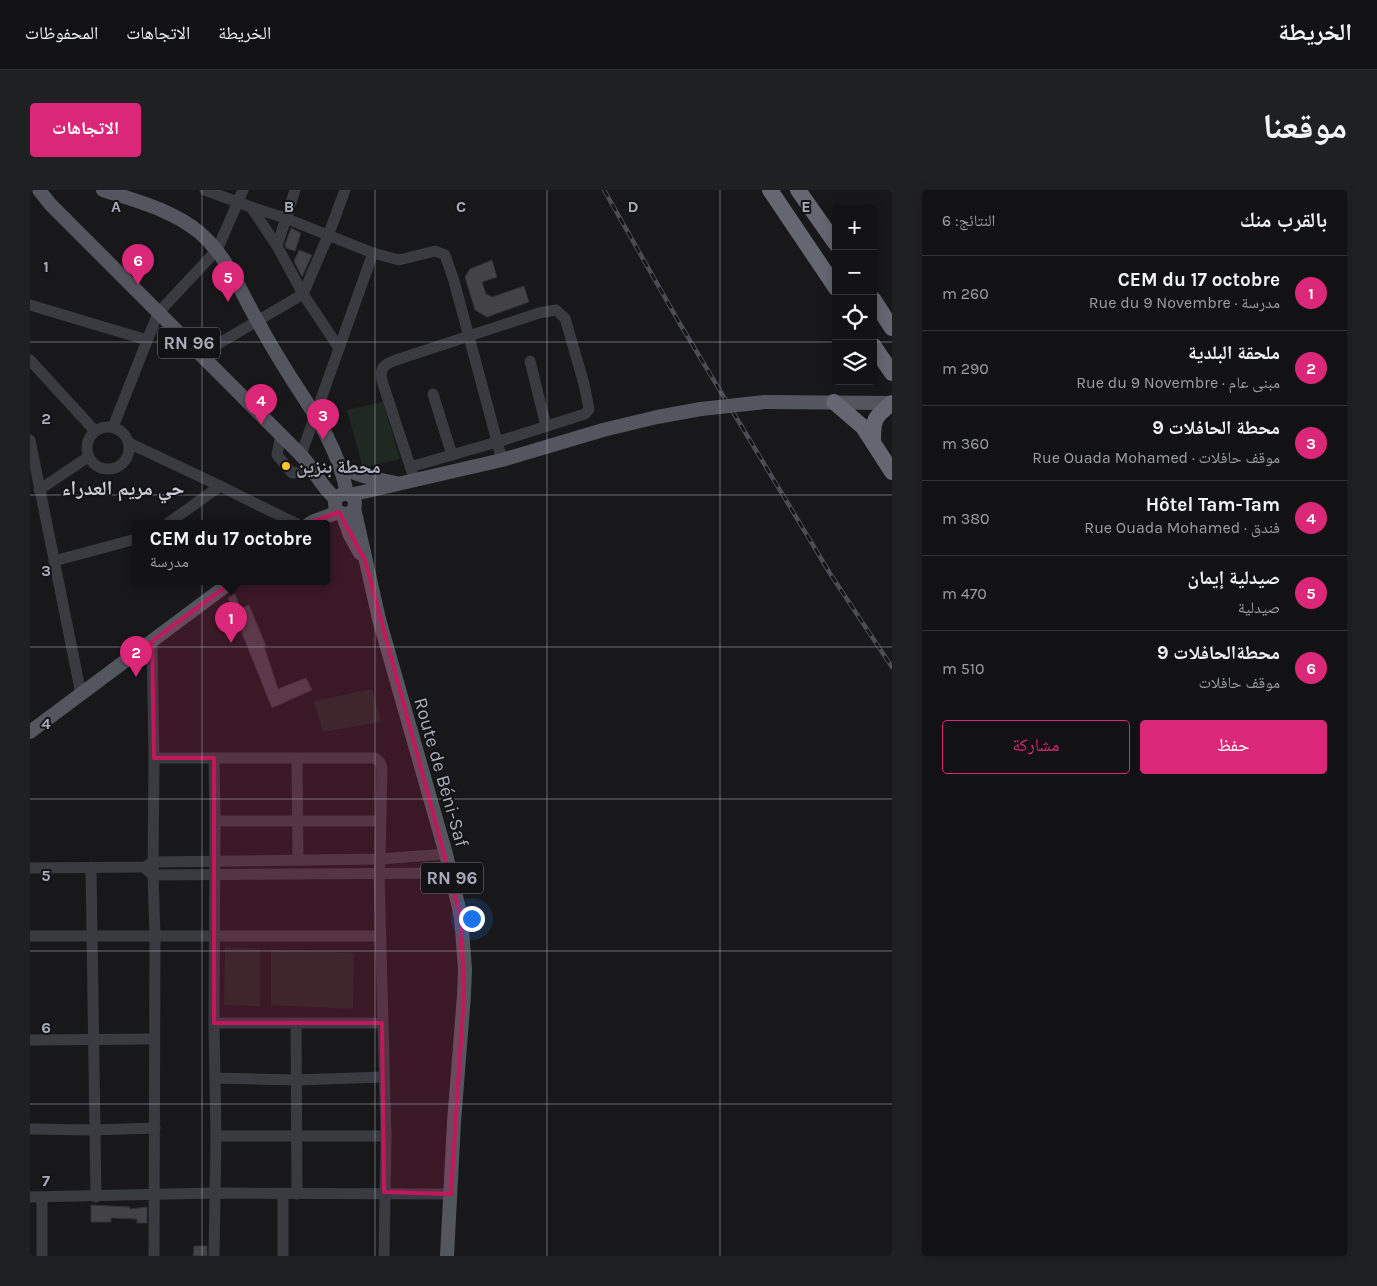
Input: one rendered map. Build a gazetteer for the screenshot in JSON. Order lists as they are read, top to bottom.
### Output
{
  "streets": {
    "main road": ["RN 96", "Route de Béni-Saf"]
  },
  "crossings": [
    ["RN 96", "Route de Béni-Saf"]
  ],
  "districts": ["حي مريم العدراء"],
  "places": ["محطة بنزين"],
  "page": {
    "header": "الخريطة",
    "nav": ["الخريطة", "الاتجاهات", "المحفوظات"],
    "title": "موقعنا",
    "buttons": [
      "الاتجاهات",
      ["حفظ", "مشاركة"]
    ],
    "heading": ["بالقرب منك", "النتائج: 6"],
    "map_buttons": ["+", "−"],
    "pins": [
      "6",
      "5",
      "4",
      "3",
      "1",
      "2"
    ],
    "list": [
      {
        "mark": "1",
        "name": "CEM du 17 octobre",
        "note": "مدرسة · Rue du 9 Novembre",
        "value": "260 m"
      },
      {
        "mark": "2",
        "name": "ملحقة البلدية",
        "note": "مبنى عام · Rue du 9 Novembre",
        "value": "290 m"
      },
      {
        "mark": "3",
        "name": "محطة الحافلات 9",
        "note": "موقف حافلات · Rue Ouada Mohamed",
        "value": "360 m"
      },
      {
        "mark": "4",
        "name": "Hôtel Tam-Tam",
        "note": "فندق · Rue Ouada Mohamed",
        "value": "380 m"
      },
      {
        "mark": "5",
        "name": "صيدلية إيمان",
        "note": "صيدلية",
        "value": "470 m"
      },
      {
        "mark": "6",
        "name": "محطةالحافلات 9",
        "note": "موقف حافلات",
        "value": "510 m"
      }
    ],
    "popup": ["CEM du 17 octobre", "مدرسة"]
  },
  "grid": {
    "columns": [
      "A",
      "B",
      "C",
      "D",
      "E"
    ],
    "rows": [
      "1",
      "2",
      "3",
      "4",
      "5",
      "6",
      "7"
    ]
  }
}
